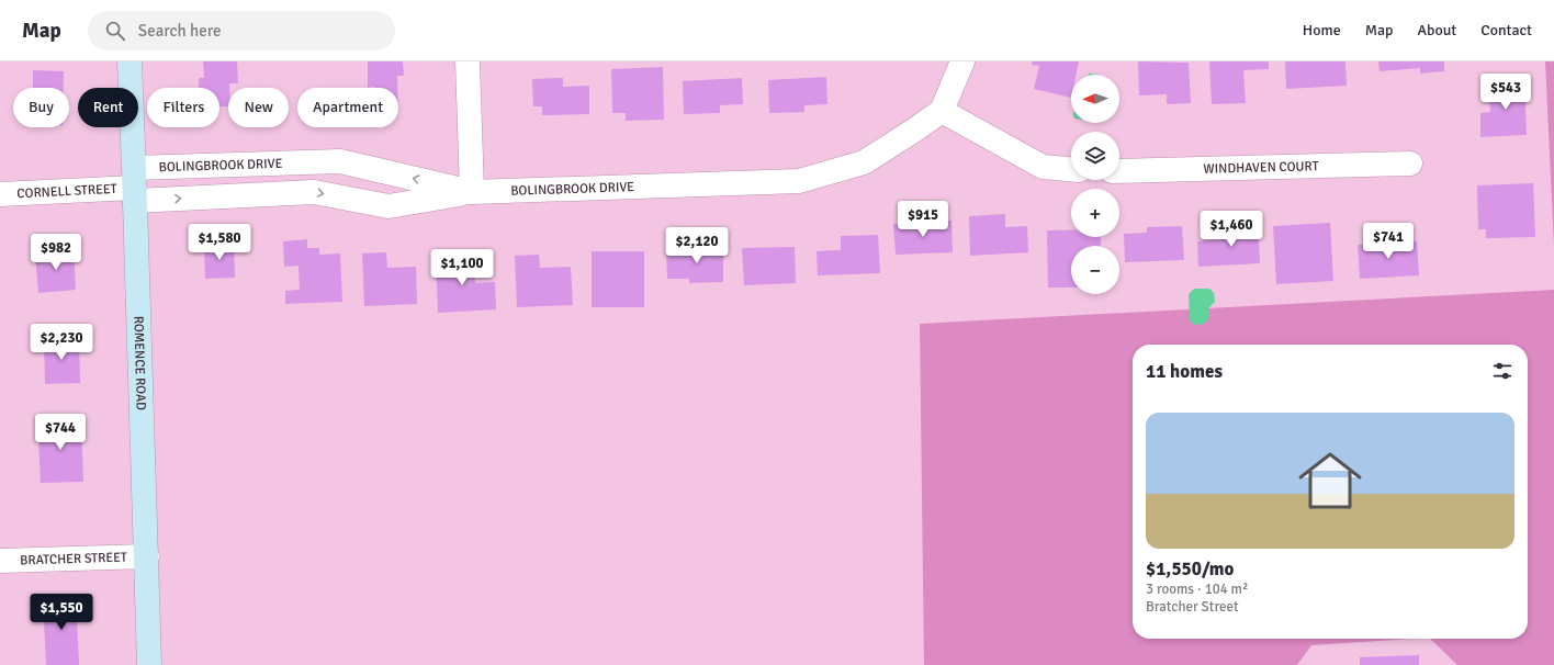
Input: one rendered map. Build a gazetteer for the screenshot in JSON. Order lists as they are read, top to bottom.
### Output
{
  "streets": {
    "street": [
      "BOLINGBROOK DRIVE",
      "WINDHAVEN COURT",
      "CORNELL STREET",
      "ROMENCE ROAD",
      "BRATCHER STREET"
    ]
  },
  "crossings": [
    ["BOLINGBROOK DRIVE", "CORNELL STREET"],
    ["BOLINGBROOK DRIVE", "ROMENCE ROAD"],
    ["CORNELL STREET", "ROMENCE ROAD"],
    ["ROMENCE ROAD", "BRATCHER STREET"]
  ],
  "north": "left",
  "page": {
    "header": "Map",
    "search": "Search here",
    "nav": [
      "Home",
      "Map",
      "About",
      "Contact"
    ],
    "price": [
      "$543",
      "$915",
      "$1,460",
      "$741",
      "$1,580",
      "$2,120",
      "$982",
      "$1,100",
      "$2,230",
      "$744",
      "$1,550"
    ],
    "map_buttons": ["+", "−"],
    "chip": [
      "Buy",
      "Rent",
      "Filters",
      "New",
      "Apartment"
    ],
    "heading": "11 homes",
    "list": [
      {
        "name": "$1,550/mo",
        "note": "3 rooms · 104 m² · Bratcher Street"
      }
    ]
  }
}
